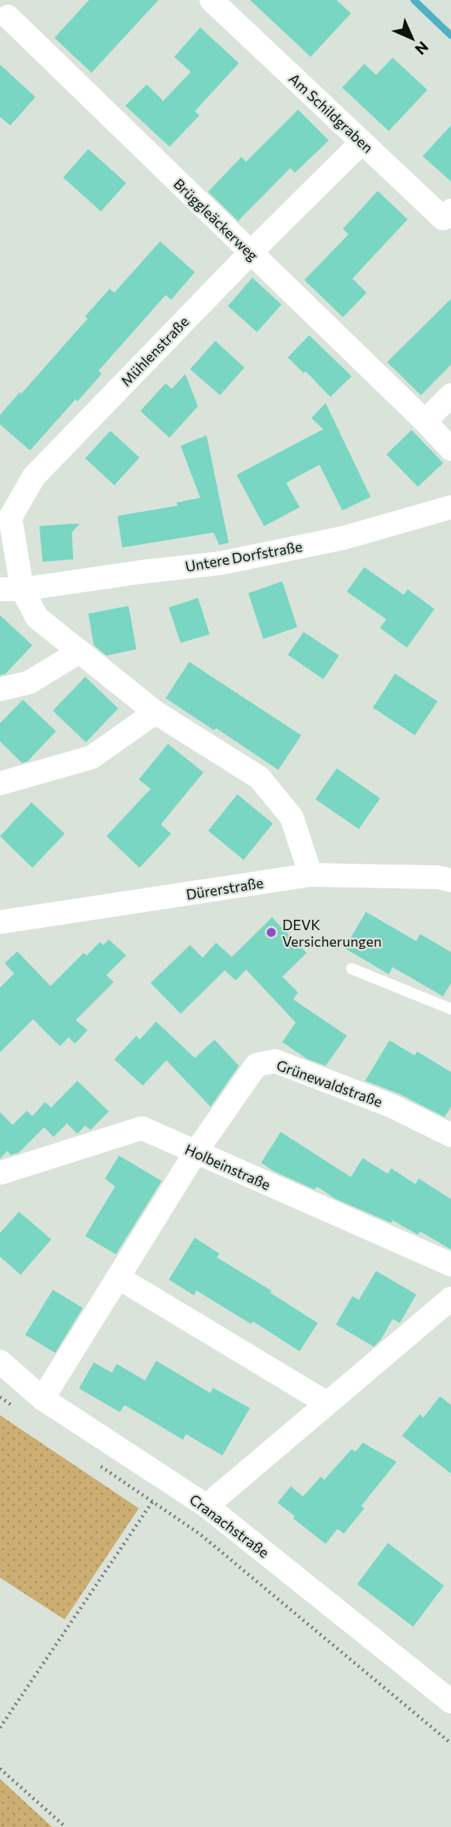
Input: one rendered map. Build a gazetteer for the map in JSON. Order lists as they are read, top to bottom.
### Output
{
  "streets": {
    "street": [
      "Am Schildgraben",
      "Brüggleäckerweg",
      "Mühlenstraße",
      "Untere Dorfstraße",
      "Dürerstraße",
      "Grünewaldstraße",
      "Holbeinstraße",
      "Cranachstraße"
    ]
  },
  "crossings": [
    ["Am Schildgraben", "Mühlenstraße"],
    ["Brüggleäckerweg", "Mühlenstraße"],
    ["Mühlenstraße", "Untere Dorfstraße"],
    ["Mühlenstraße", "Dürerstraße"],
    ["Grünewaldstraße", "Holbeinstraße"],
    ["Grünewaldstraße", "Cranachstraße"]
  ],
  "places": ["DEVK Versicherungen"],
  "north": "bottom right"
}
